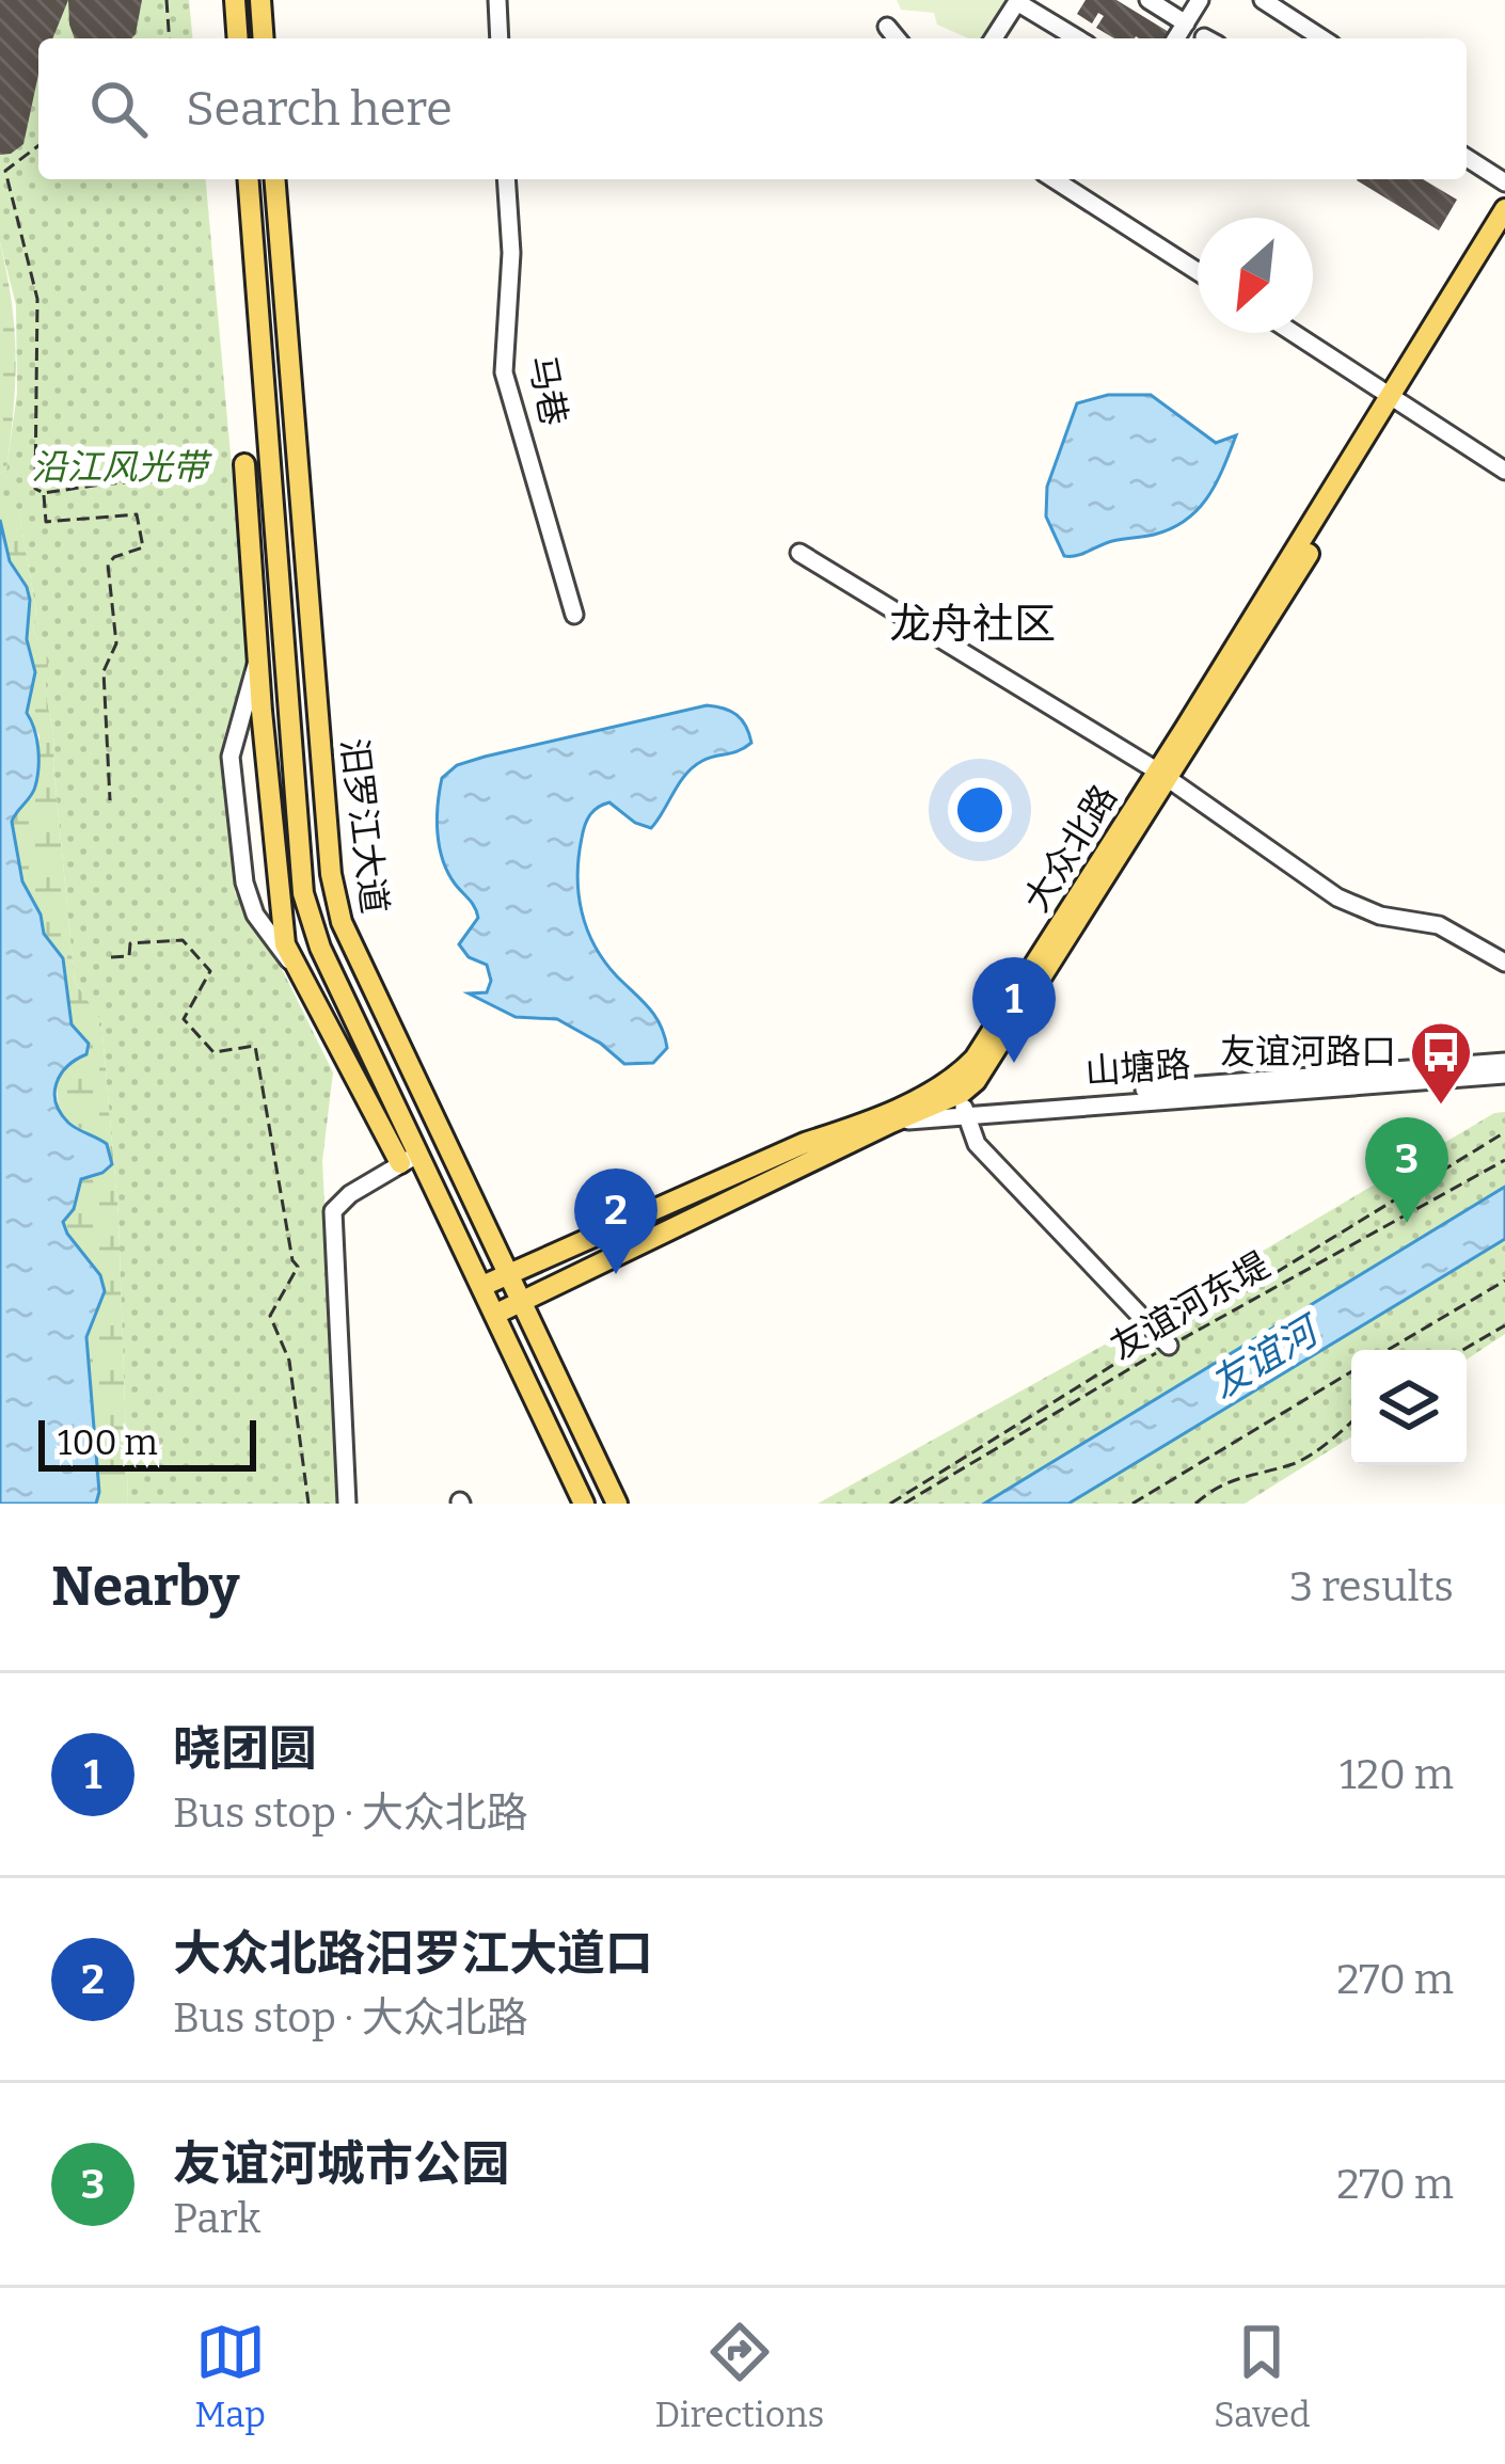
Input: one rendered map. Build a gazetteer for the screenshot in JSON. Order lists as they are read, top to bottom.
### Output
{
  "streets": {
    "main road": ["汨罗江大道", "大众北路"],
    "street": ["马巷", "山塘路"],
    "path": ["友谊河东堤"]
  },
  "crossings": [
    ["汨罗江大道", "大众北路"],
    ["大众北路", "山塘路"]
  ],
  "districts": ["龙舟社区"],
  "water": ["友谊河"],
  "parks": ["沿江风光带"],
  "places": {
    "bus stop": ["友谊河路口"]
  },
  "scale_bar": "100 m",
  "north": "bottom left",
  "page": {
    "search": "Search here",
    "pins": ["1", "3", "2"],
    "scale": "100 m",
    "heading": ["Nearby", "3 results"],
    "list": [
      {
        "mark": "1",
        "name": "晓团圆",
        "note": "Bus stop · 大众北路",
        "value": "120 m"
      },
      {
        "mark": "2",
        "name": "大众北路汨罗江大道口",
        "note": "Bus stop · 大众北路",
        "value": "270 m"
      },
      {
        "mark": "3",
        "name": "友谊河城市公园",
        "note": "Park",
        "value": "270 m"
      }
    ],
    "nav": ["Map", "Directions", "Saved"]
  }
}
